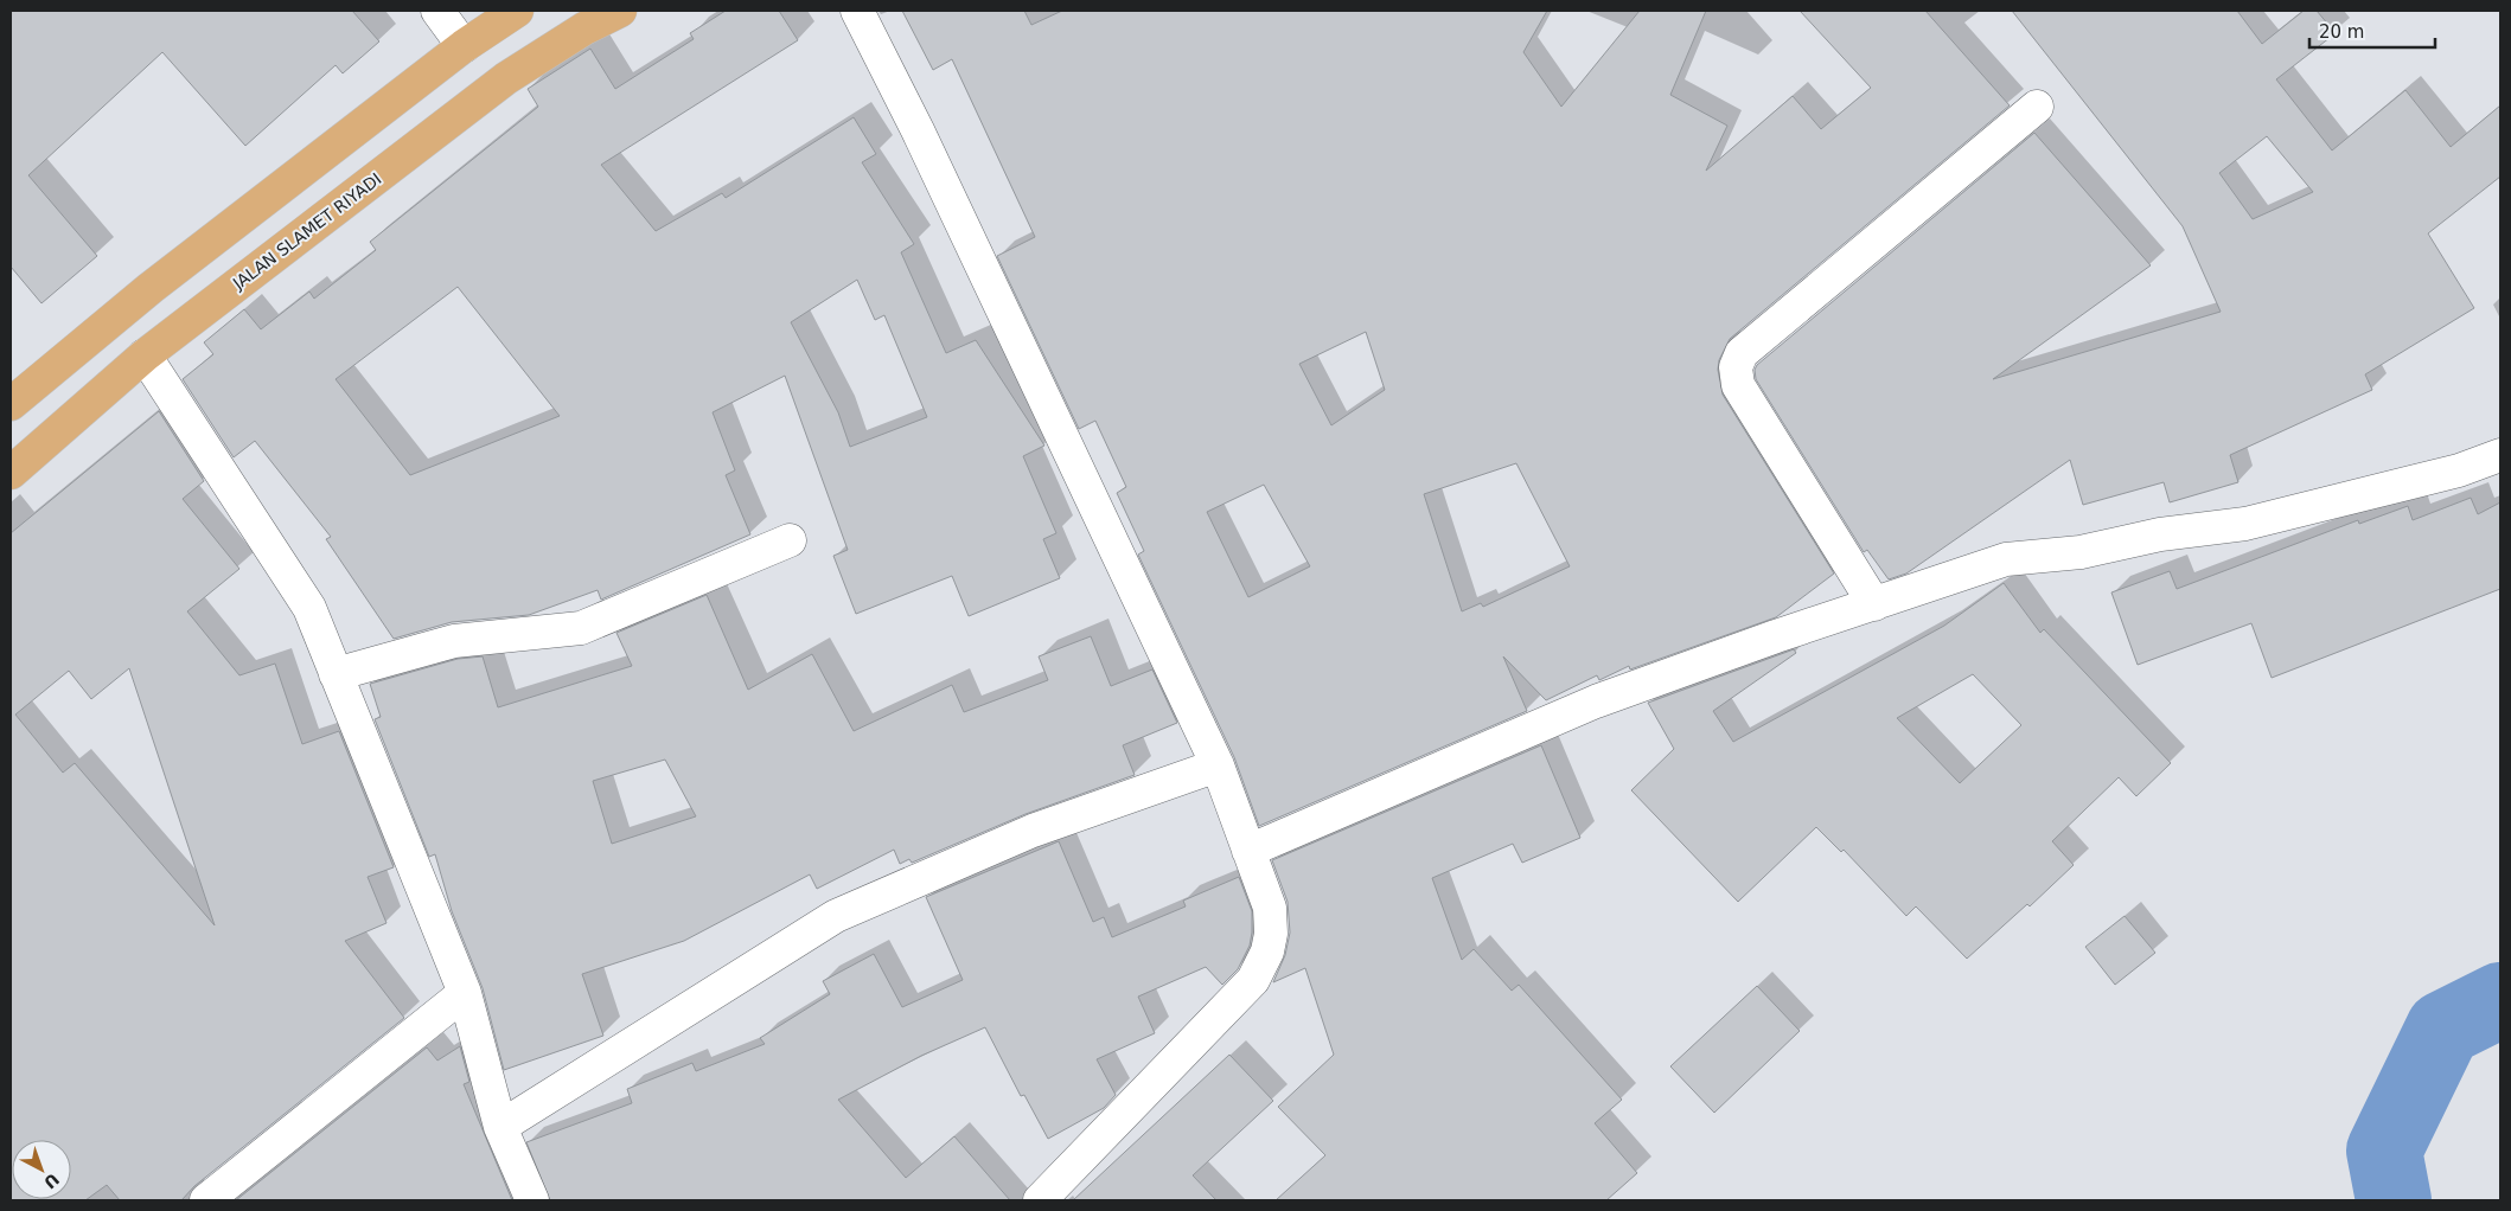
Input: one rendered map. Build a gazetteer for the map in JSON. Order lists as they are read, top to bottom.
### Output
{
  "streets": {
    "main road": ["JALAN SLAMET RIYADI"]
  },
  "scale_bar": "20 m",
  "north": "bottom right"
}
